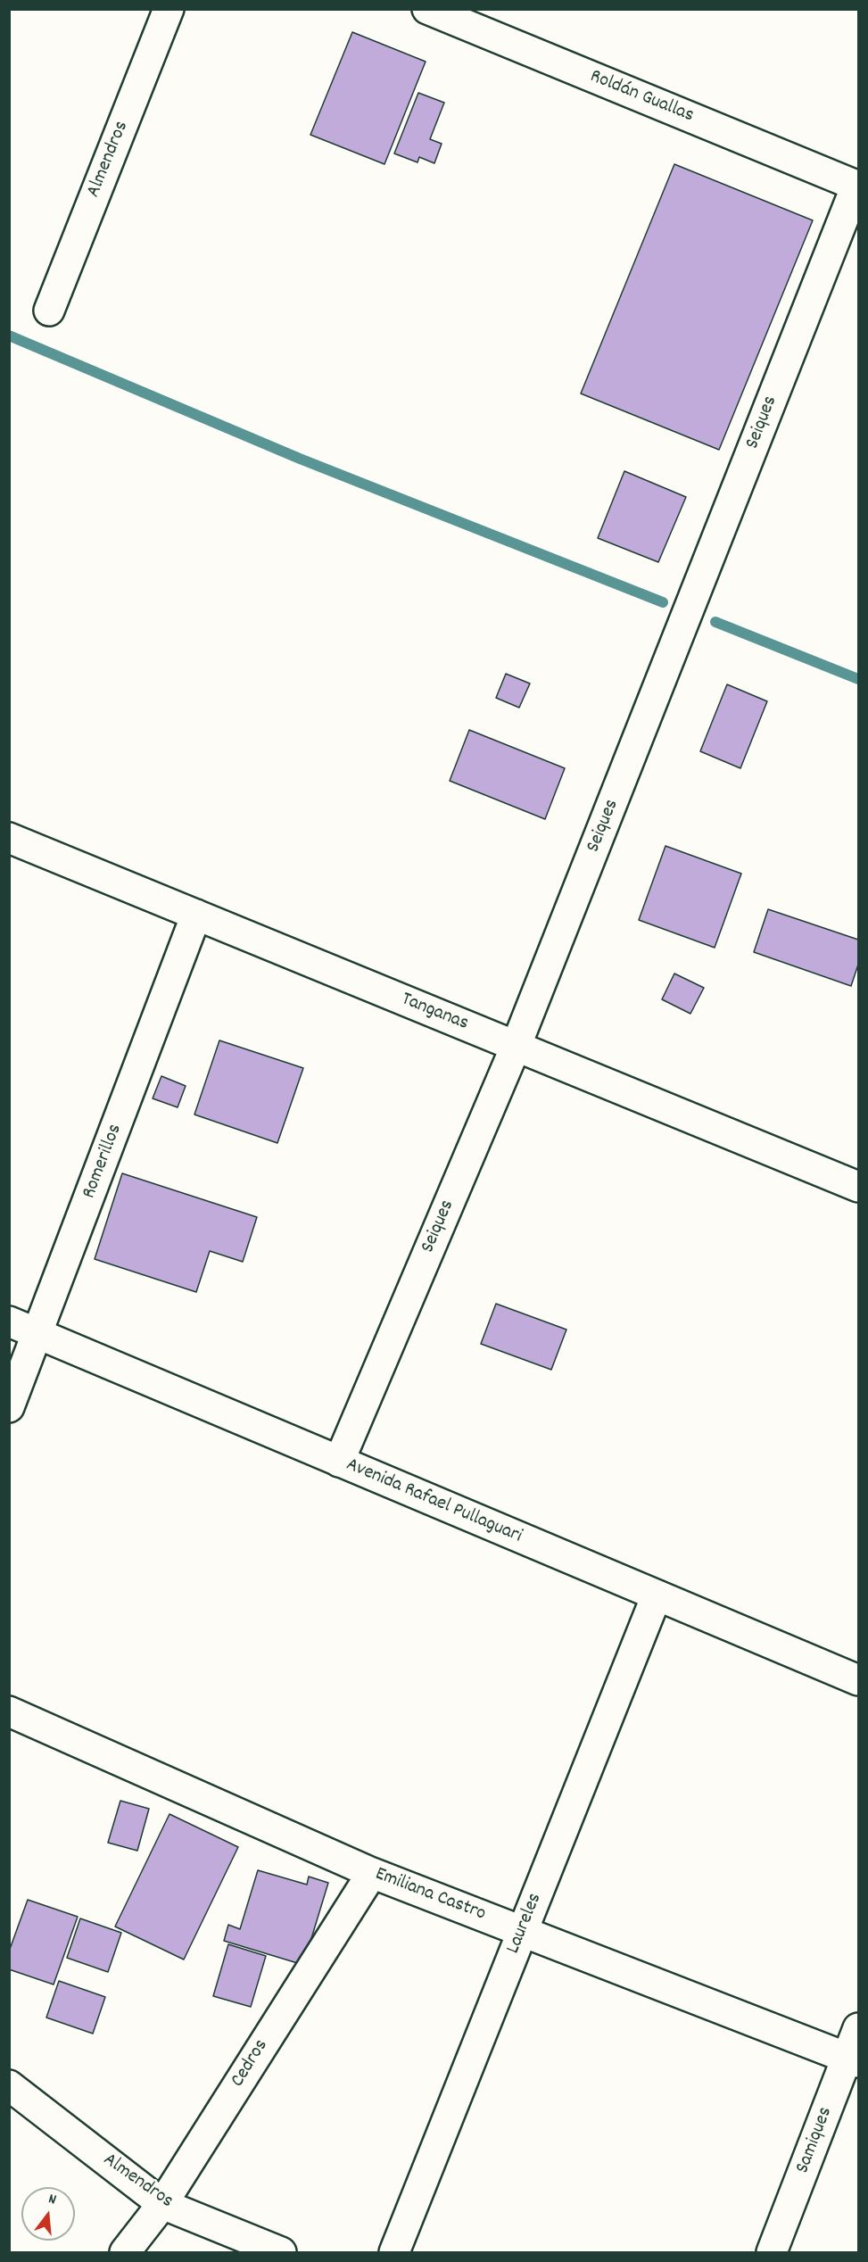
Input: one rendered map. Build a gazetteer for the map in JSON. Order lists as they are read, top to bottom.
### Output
{
  "streets": {
    "street": [
      "Roldán Guallas",
      "Almendros",
      "Seiques",
      "Tanganas",
      "Romerillos",
      "Avenida Rafael Pullaguari",
      "Emiliana Castro",
      "Laureles",
      "Cedros",
      "Samiques"
    ]
  },
  "crossings": [
    ["Roldán Guallas", "Seiques"],
    ["Almendros", "Cedros"],
    ["Seiques", "Tanganas"],
    ["Seiques", "Avenida Rafael Pullaguari"],
    ["Tanganas", "Romerillos"],
    ["Romerillos", "Avenida Rafael Pullaguari"],
    ["Avenida Rafael Pullaguari", "Laureles"],
    ["Emiliana Castro", "Laureles"],
    ["Emiliana Castro", "Cedros"],
    ["Emiliana Castro", "Samiques"]
  ],
  "north": "top"
}
